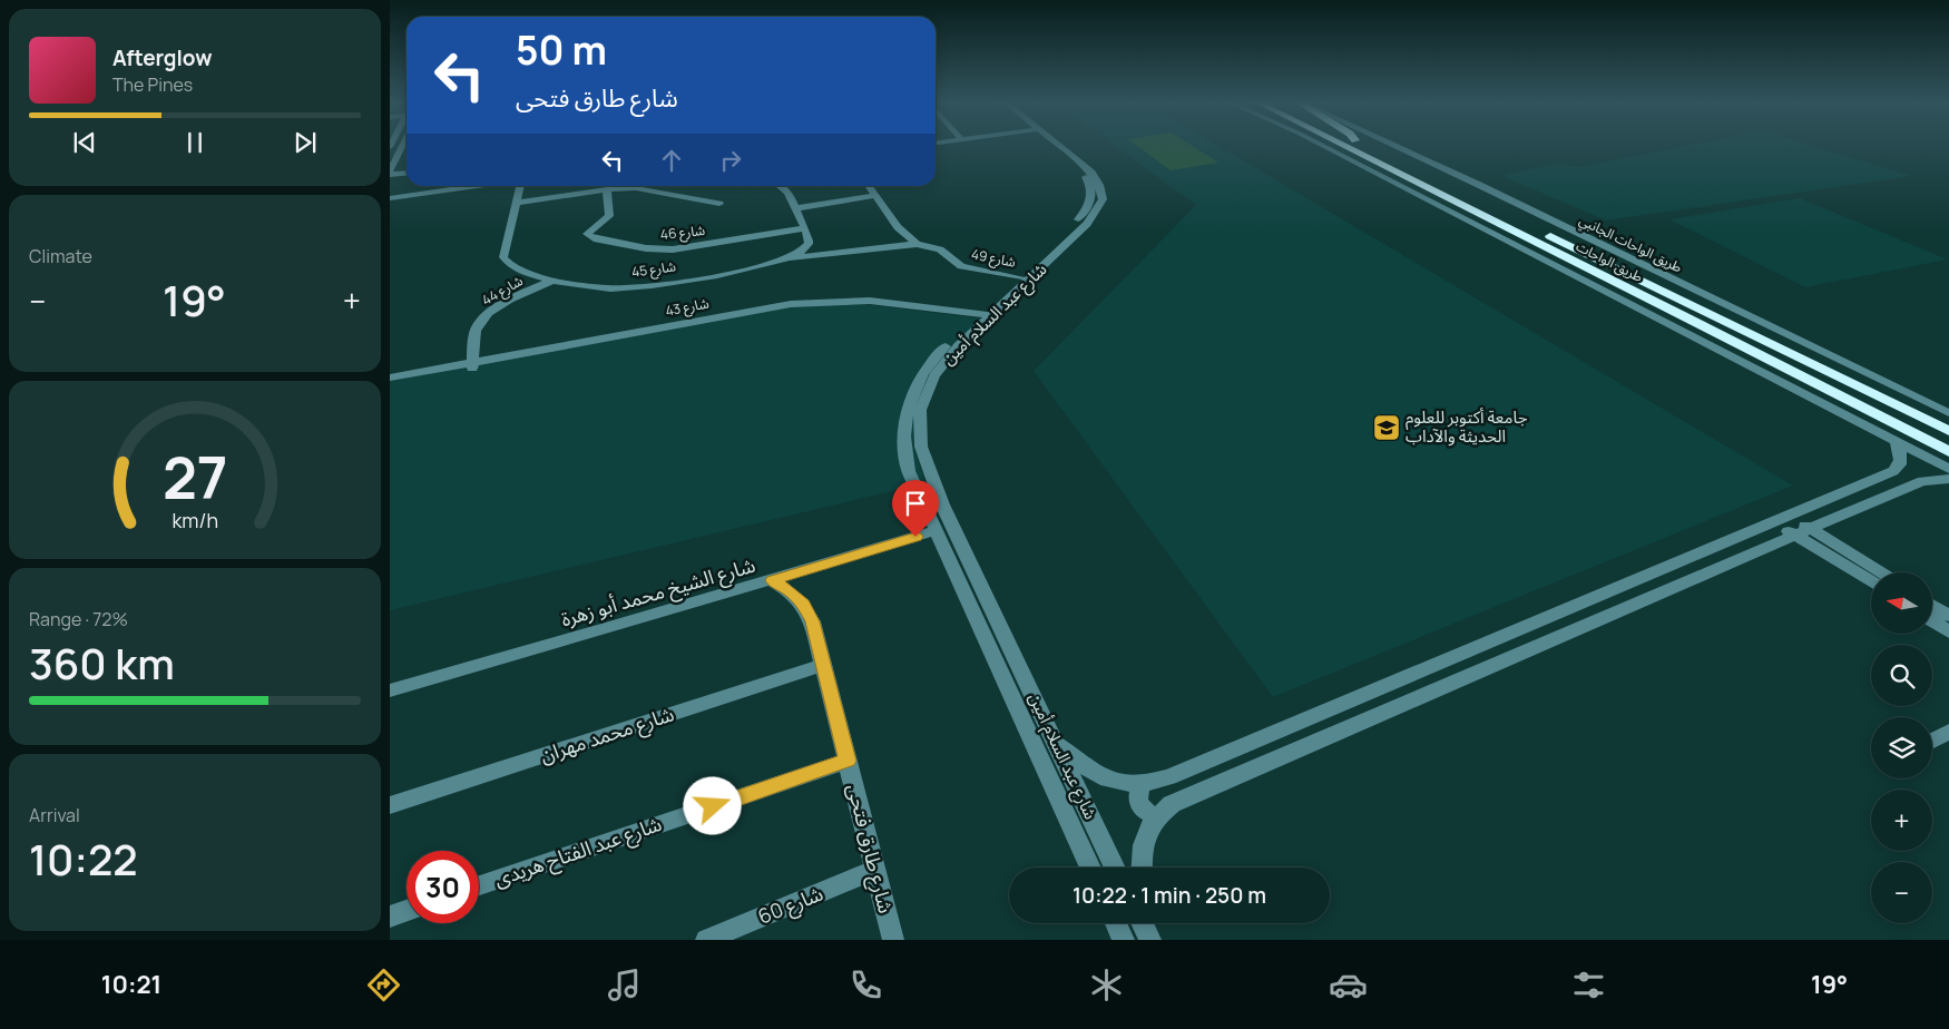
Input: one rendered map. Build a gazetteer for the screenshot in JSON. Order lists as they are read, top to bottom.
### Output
{
  "streets": {
    "highway": ["طريق الواحات"],
    "street": [
      "شارع 46",
      "طريق الواحات الجانبي",
      "شارع 49",
      "شارع 45",
      "شارع 44",
      "شارع 43",
      "شارع عبد السلام أمين",
      "شارع الشيخ محمد أبو زهرة",
      "شارع محمد مهران",
      "شارع طارق فتحى",
      "شارع عبد الفتاح هريدى",
      "شارع 60"
    ]
  },
  "crossings": [
    ["شارع 46", "شارع 45"],
    ["شارع 49", "شارع عبد السلام أمين"],
    ["شارع 45", "شارع 44"],
    ["شارع 44", "شارع 43"],
    ["شارع 43", "شارع عبد السلام أمين"],
    ["شارع عبد السلام أمين", "شارع الشيخ محمد أبو زهرة"],
    ["شارع الشيخ محمد أبو زهرة", "شارع طارق فتحى"],
    ["شارع محمد مهران", "شارع طارق فتحى"],
    ["شارع طارق فتحى", "شارع عبد الفتاح هريدى"],
    ["شارع طارق فتحى", "شارع 60"]
  ],
  "places": {
    "school or university": ["جامعة أكتوبر للعلوم الحديثة والآداب"]
  },
  "north": "left",
  "page": {
    "turn": ["50 m", "شارع طارق فتحى"],
    "song": ["Afterglow", "The Pines"],
    "tile": [
      "Climate",
      ["Range · 72%", "360 km"],
      ["Arrival", "10:22"]
    ],
    "heat": ["−", "19°", "+"],
    "map_buttons": ["+", "−"],
    "limit": "30",
    "trip": "10:22 · 1 min · 250 m",
    "tabs": ["10:21", "19°"],
    "gauge": ["27", "km/h"]
  }
}
